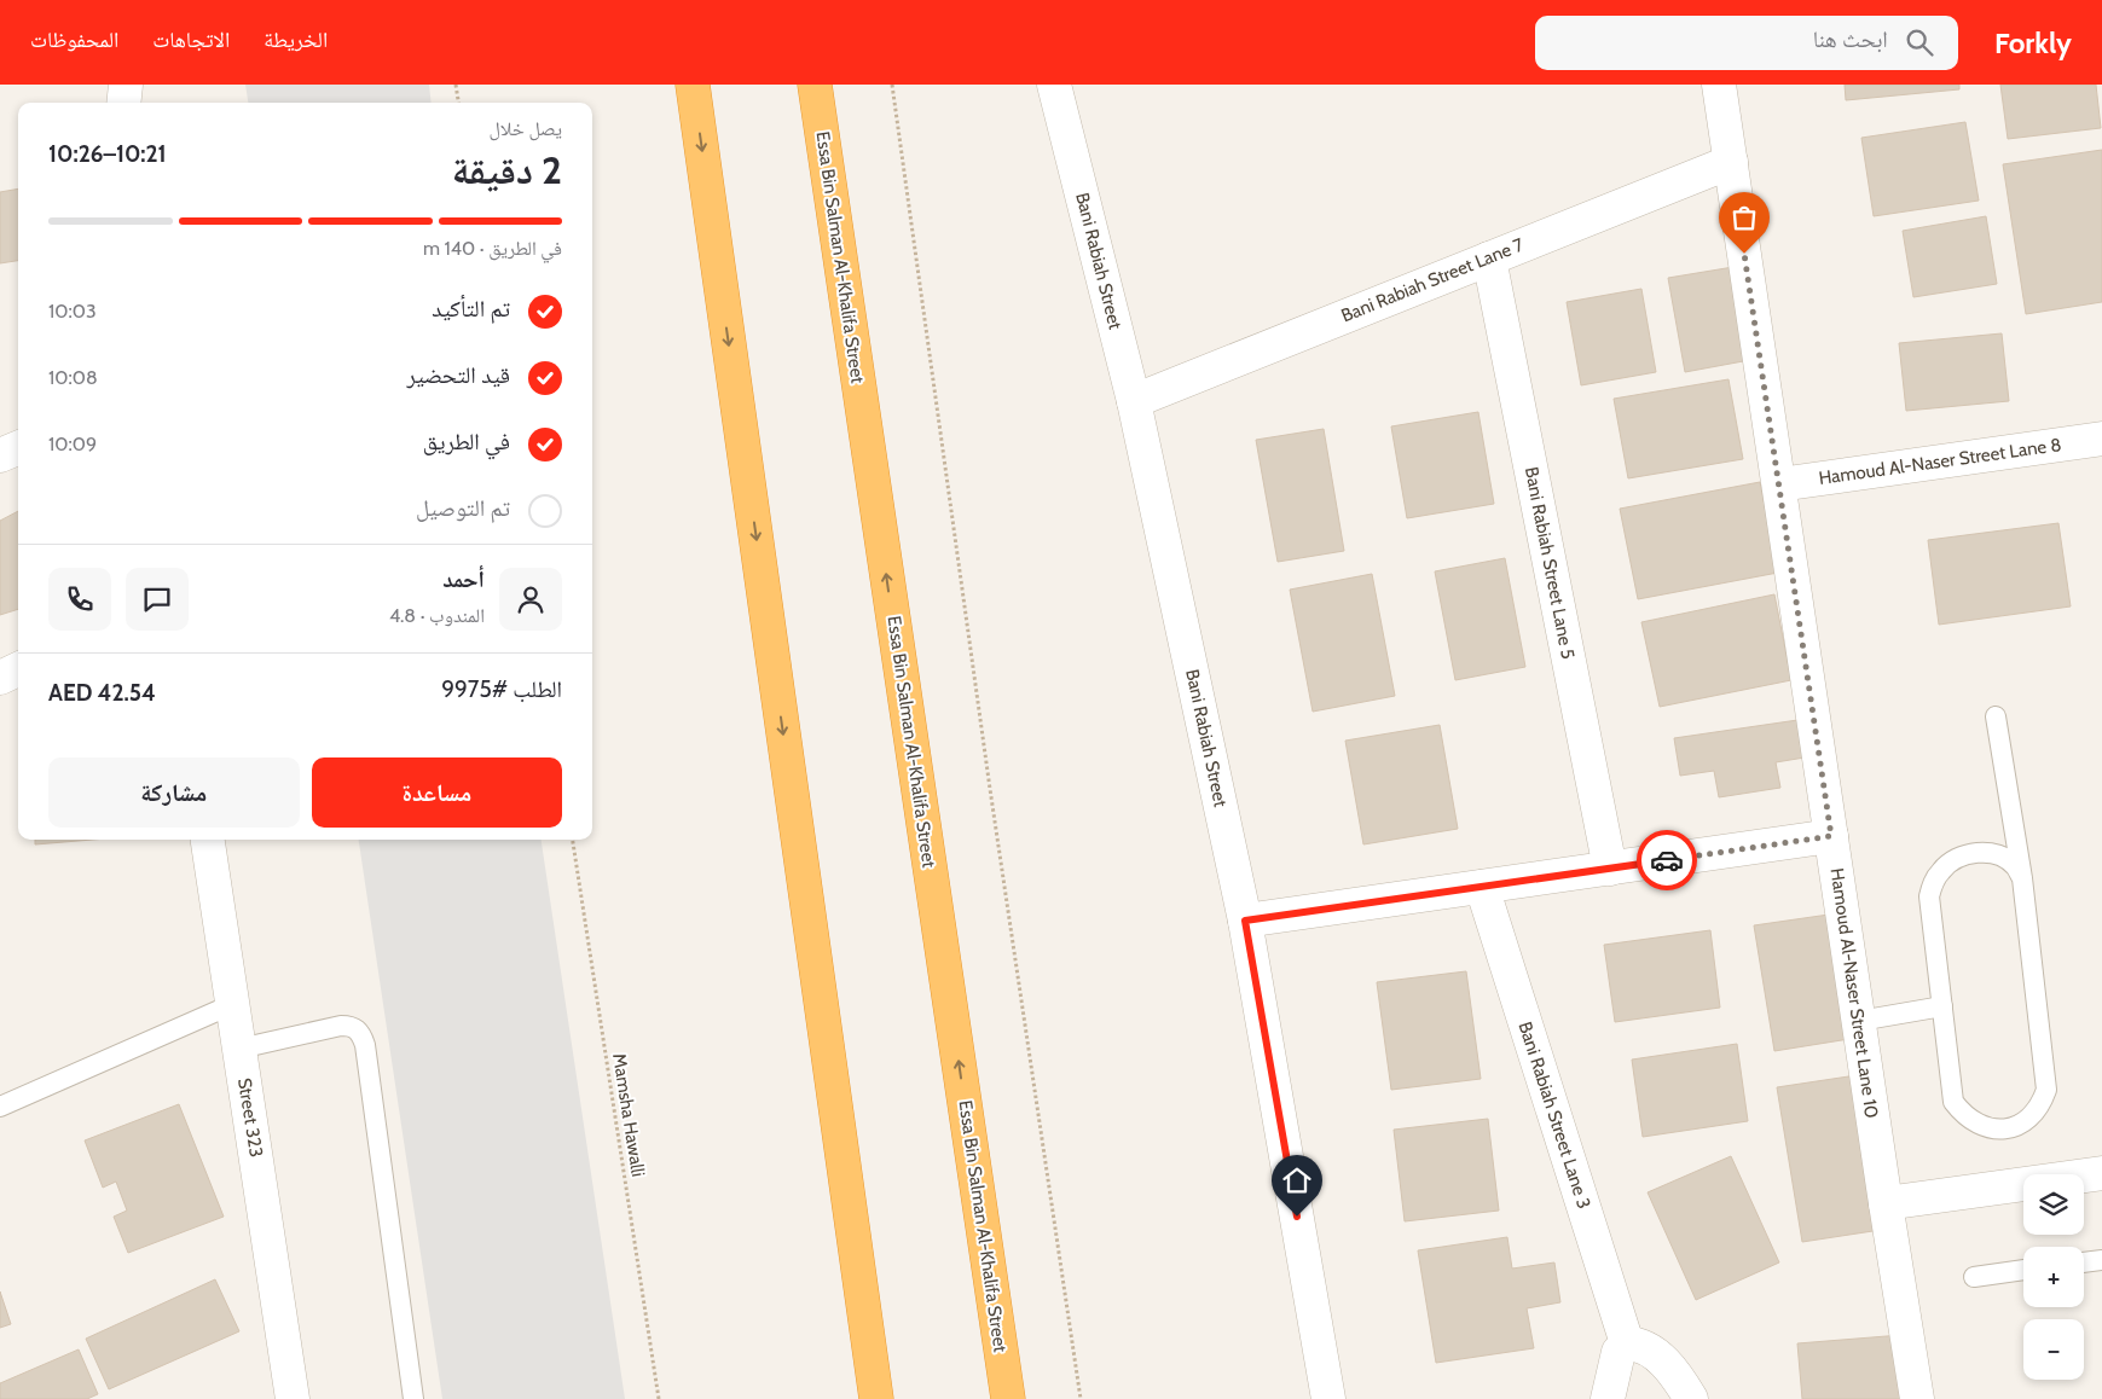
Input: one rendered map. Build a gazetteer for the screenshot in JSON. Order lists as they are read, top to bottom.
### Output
{
  "streets": {
    "highway": ["Essa Bin Salman Al-Khalifa Street"],
    "street": [
      "Bani Rabiah Street",
      "Bani Rabiah Street Lane 7",
      "Hamoud Al-Naser Street Lane 8",
      "Bani Rabiah Street Lane 5",
      "Hamoud Al-Naser Street Lane 10",
      "Bani Rabiah Street Lane 3",
      "Street 323"
    ],
    "path": ["Mamsha Hawalli"]
  },
  "crossings": [
    ["Bani Rabiah Street", "Bani Rabiah Street Lane 7"],
    ["Bani Rabiah Street Lane 7", "Bani Rabiah Street Lane 5"],
    ["Bani Rabiah Street Lane 7", "Hamoud Al-Naser Street Lane 10"],
    ["Hamoud Al-Naser Street Lane 8", "Hamoud Al-Naser Street Lane 10"]
  ],
  "page": {
    "header": "Forkly",
    "search": "ابحث هنا",
    "nav": ["الخريطة", "الاتجاهات", "المحفوظات"],
    "heading": ["2 دقيقة", "يصل خلال", "10:21–10:26"],
    "panel": [
      "أحمد",
      "المندوب · 4.8",
      "الطلب #9975",
      "AED 42.54"
    ],
    "bar": "في الطريق · 140 m",
    "list": [
      ["تم التأكيد", "10:03"],
      ["قيد التحضير", "10:08"],
      ["في الطريق", "10:09"],
      "تم التوصيل"
    ],
    "buttons": ["مساعدة", "مشاركة"],
    "map_buttons": ["+", "−"]
  }
}
